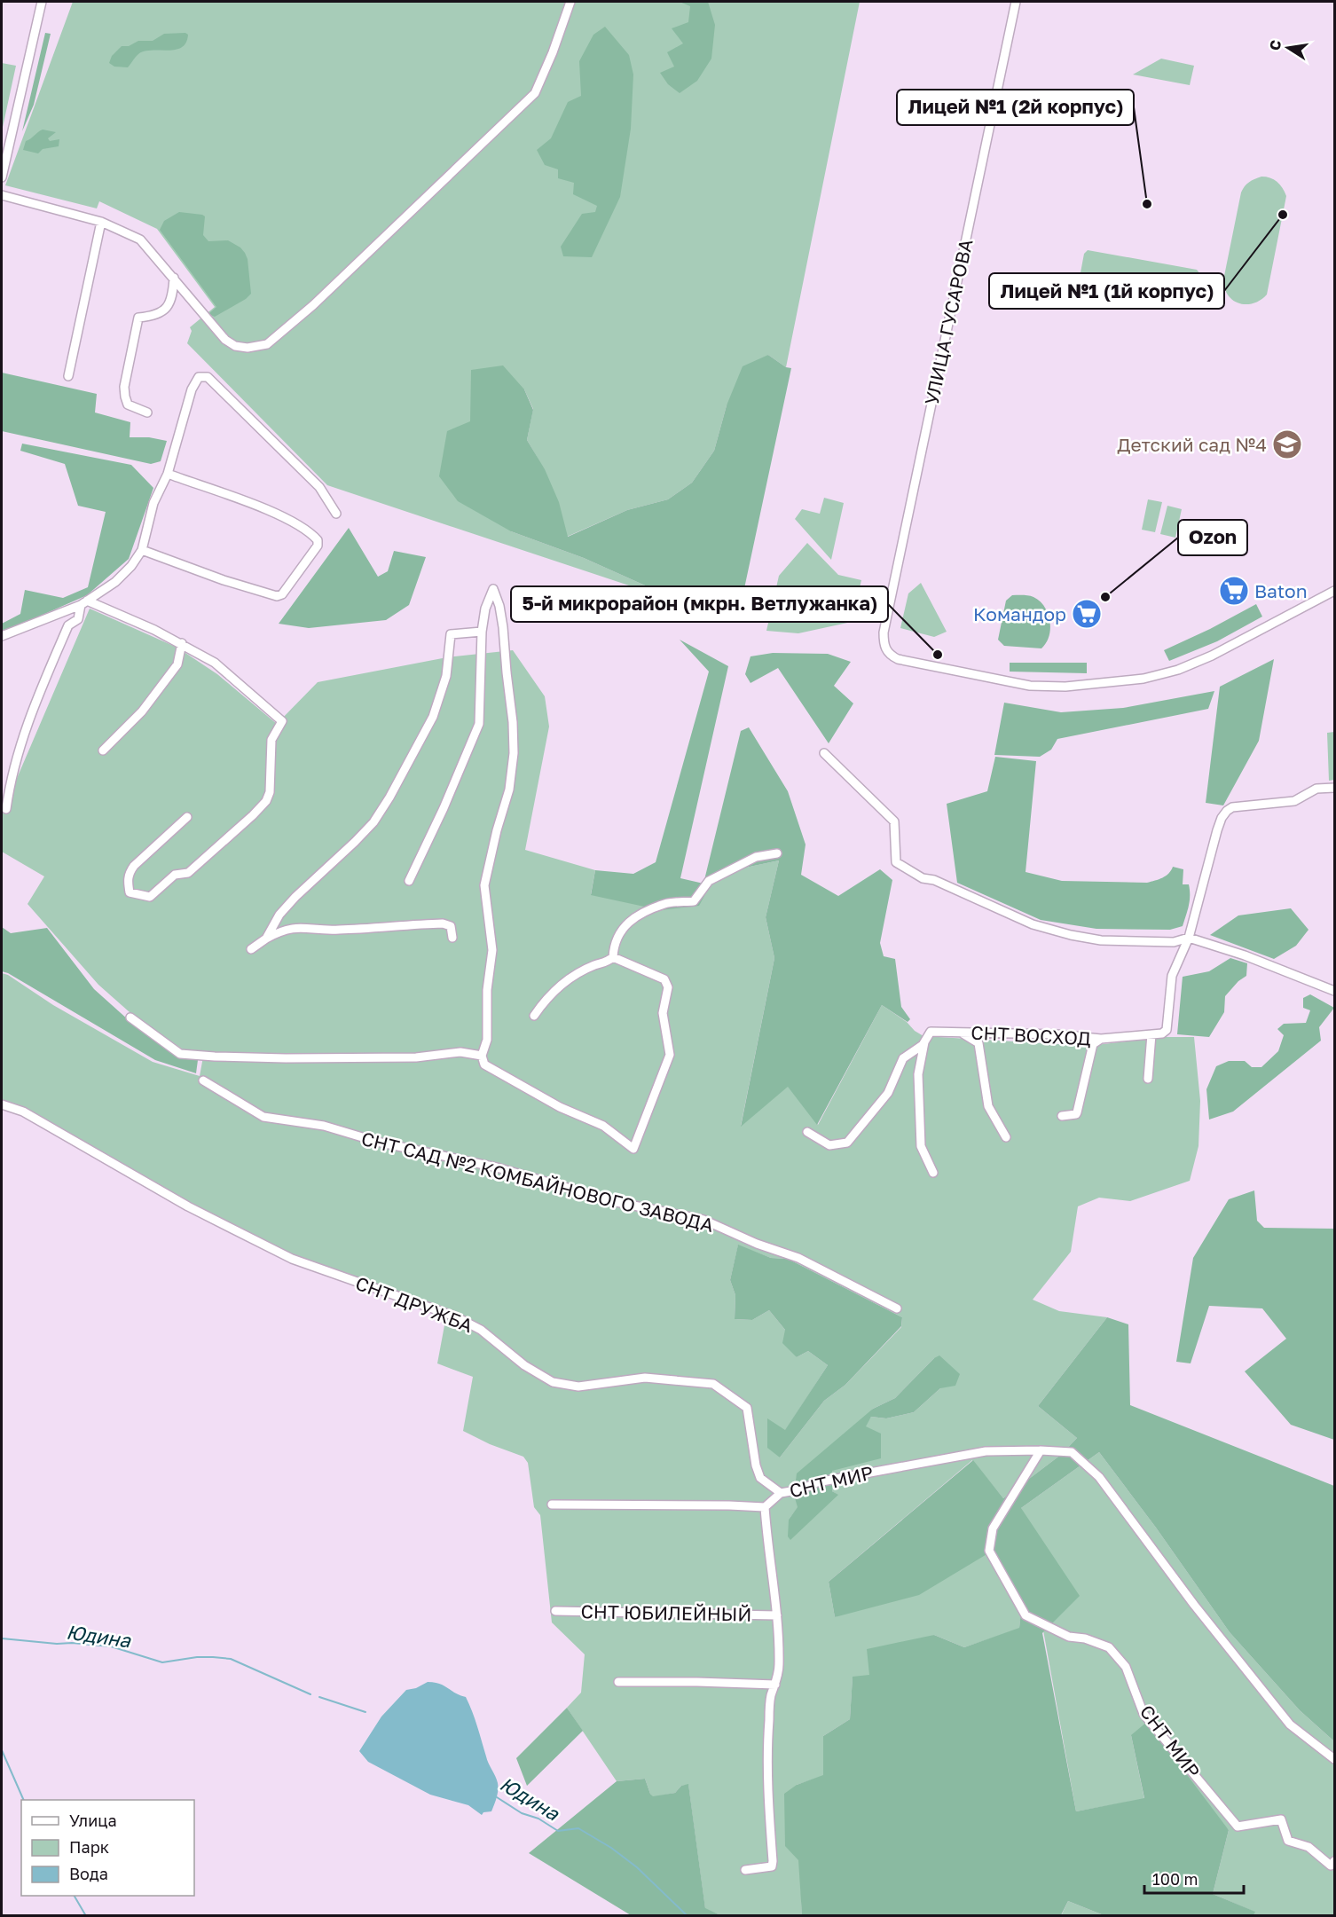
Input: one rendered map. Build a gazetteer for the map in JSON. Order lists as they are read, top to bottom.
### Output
{
  "streets": {
    "street": [
      "УЛИЦА ГУСАРОВА",
      "СНТ ВОСХОД",
      "СНТ САД №2 КОМБАЙНОВОГО ЗАВОДА",
      "СНТ ДРУЖБА",
      "СНТ МИР",
      "СНТ ЮБИЛЕЙНЫЙ"
    ]
  },
  "crossings": [
    ["СНТ ДРУЖБА", "СНТ МИР"]
  ],
  "water": ["Юдина"],
  "places": {
    "other": [
      "Лицей №1 (2й корпус)",
      "Лицей №1 (1й корпус)",
      "Ozon",
      "5-й микрорайон (мкрн. Ветлужанка)"
    ],
    "school or university": ["Детский сад №4"],
    "supermarket": ["Baton", "Командор"]
  },
  "legend": ["Улица", "Парк", "Вода"],
  "scale_bar": "100 m",
  "north": "left"
}
